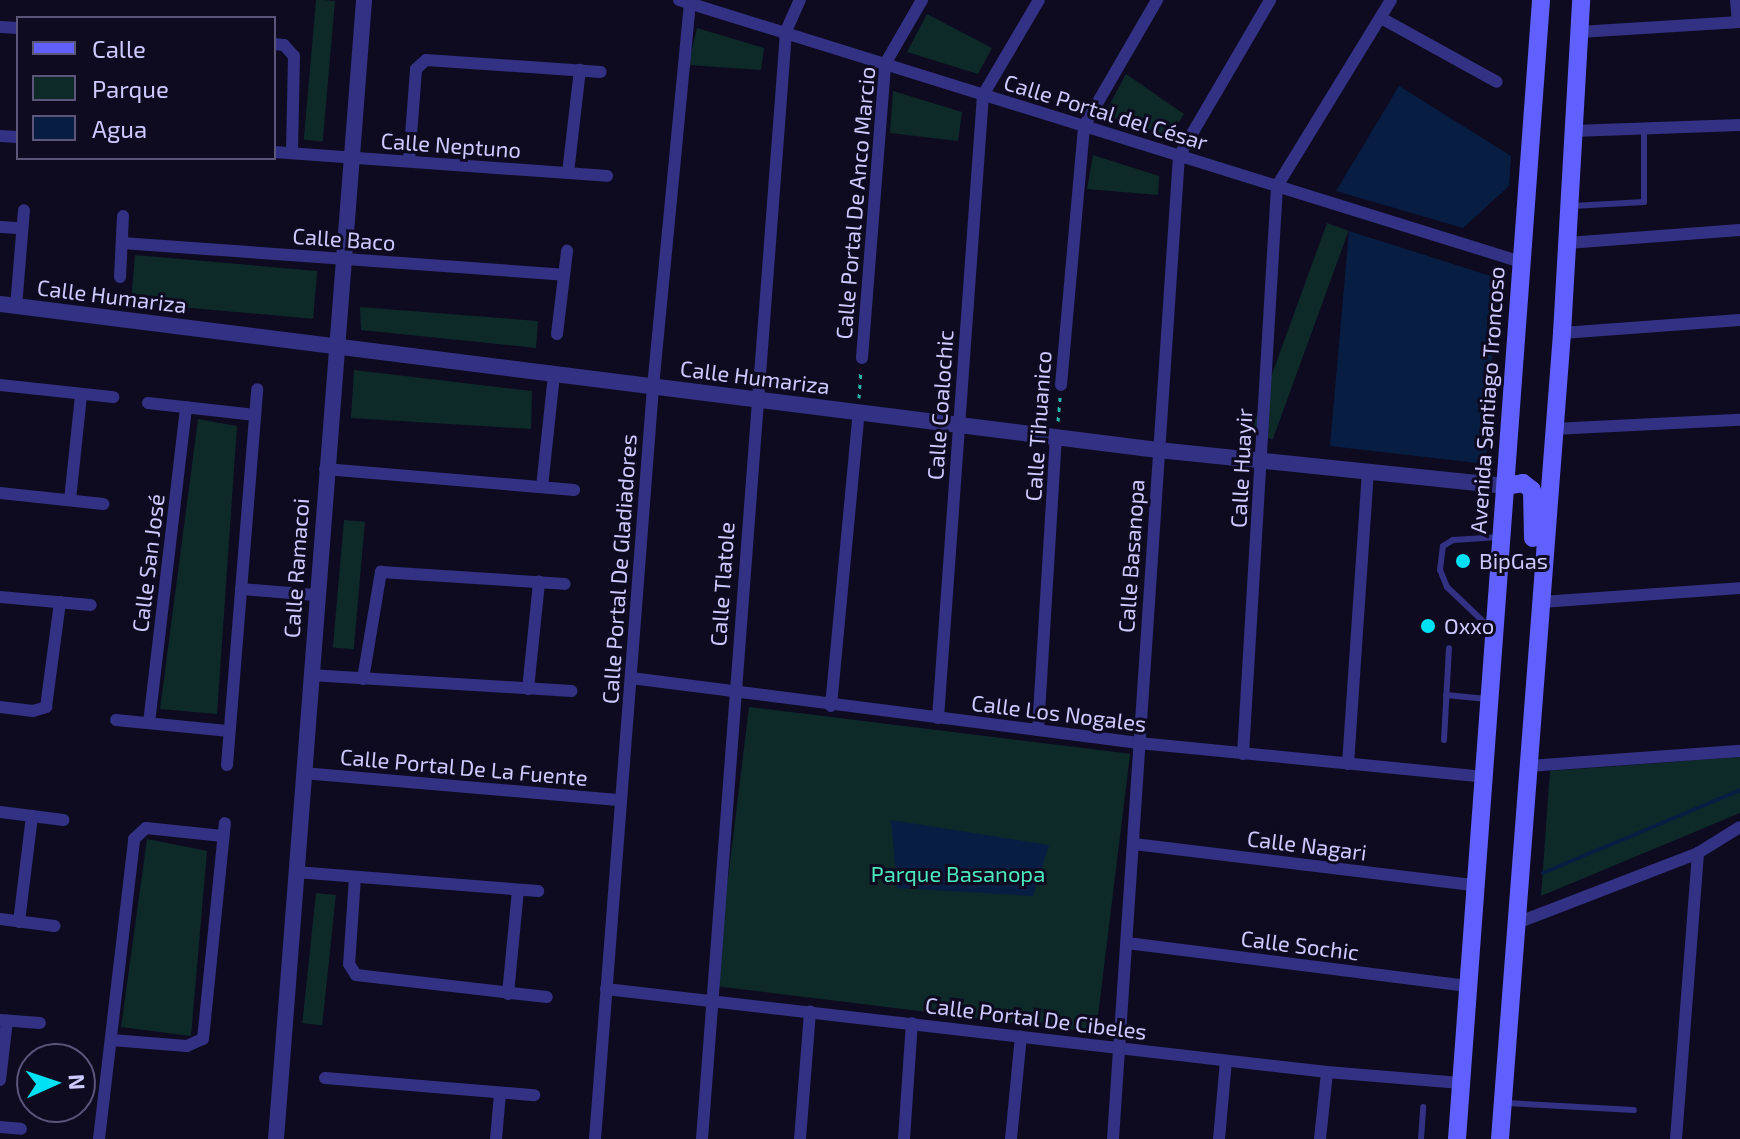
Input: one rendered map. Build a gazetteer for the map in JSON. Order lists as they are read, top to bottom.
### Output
{
  "streets": {
    "main road": ["Avenida Santiago Troncoso"],
    "street": [
      "Calle Portal del César",
      "Calle Neptuno",
      "Calle Portal De Anco Marcio",
      "Calle Baco",
      "Calle Humariza",
      "Calle Coalochic",
      "Calle Tihuanico",
      "Calle Huayir",
      "Calle Basanopa",
      "Calle San José",
      "Calle Ramacoi",
      "Calle Portal De Gladiadores",
      "Calle Tlatole",
      "Calle Los Nogales",
      "Calle Portal De La Fuente",
      "Calle Nagari",
      "Calle Sochic",
      "Calle Portal De Cibeles"
    ]
  },
  "crossings": [
    ["Calle Portal del César", "Calle Portal De Anco Marcio"],
    ["Calle Portal del César", "Avenida Santiago Troncoso"],
    ["Calle Portal del César", "Calle Coalochic"],
    ["Calle Portal del César", "Calle Tihuanico"],
    ["Calle Portal del César", "Calle Huayir"],
    ["Calle Portal del César", "Calle Basanopa"],
    ["Calle Portal del César", "Calle Portal De Gladiadores"],
    ["Calle Portal del César", "Calle Tlatole"],
    ["Calle Neptuno", "Calle Ramacoi"],
    ["Calle Portal De Anco Marcio", "Calle Humariza"],
    ["Calle Baco", "Calle Ramacoi"],
    ["Calle Humariza", "Avenida Santiago Troncoso"],
    ["Calle Humariza", "Calle Coalochic"],
    ["Calle Humariza", "Calle Tihuanico"],
    ["Calle Humariza", "Calle Huayir"],
    ["Calle Humariza", "Calle Basanopa"],
    ["Calle Humariza", "Calle Ramacoi"],
    ["Calle Humariza", "Calle Portal De Gladiadores"],
    ["Calle Humariza", "Calle Tlatole"],
    ["Avenida Santiago Troncoso", "Calle Los Nogales"],
    ["Avenida Santiago Troncoso", "Calle Nagari"],
    ["Avenida Santiago Troncoso", "Calle Sochic"],
    ["Avenida Santiago Troncoso", "Calle Portal De Cibeles"],
    ["Calle Coalochic", "Calle Los Nogales"],
    ["Calle Tihuanico", "Calle Los Nogales"],
    ["Calle Huayir", "Calle Los Nogales"],
    ["Calle Basanopa", "Calle Los Nogales"],
    ["Calle Basanopa", "Calle Nagari"],
    ["Calle Basanopa", "Calle Sochic"],
    ["Calle Basanopa", "Calle Portal De Cibeles"],
    ["Calle Ramacoi", "Calle Portal De La Fuente"],
    ["Calle Portal De Gladiadores", "Calle Los Nogales"],
    ["Calle Portal De Gladiadores", "Calle Portal De La Fuente"],
    ["Calle Portal De Gladiadores", "Calle Portal De Cibeles"],
    ["Calle Tlatole", "Calle Los Nogales"],
    ["Calle Tlatole", "Calle Portal De Cibeles"]
  ],
  "parks": ["Parque Basanopa"],
  "places": ["BipGas", "Oxxo"],
  "legend": ["Calle", "Parque", "Agua"],
  "north": "right"
}
